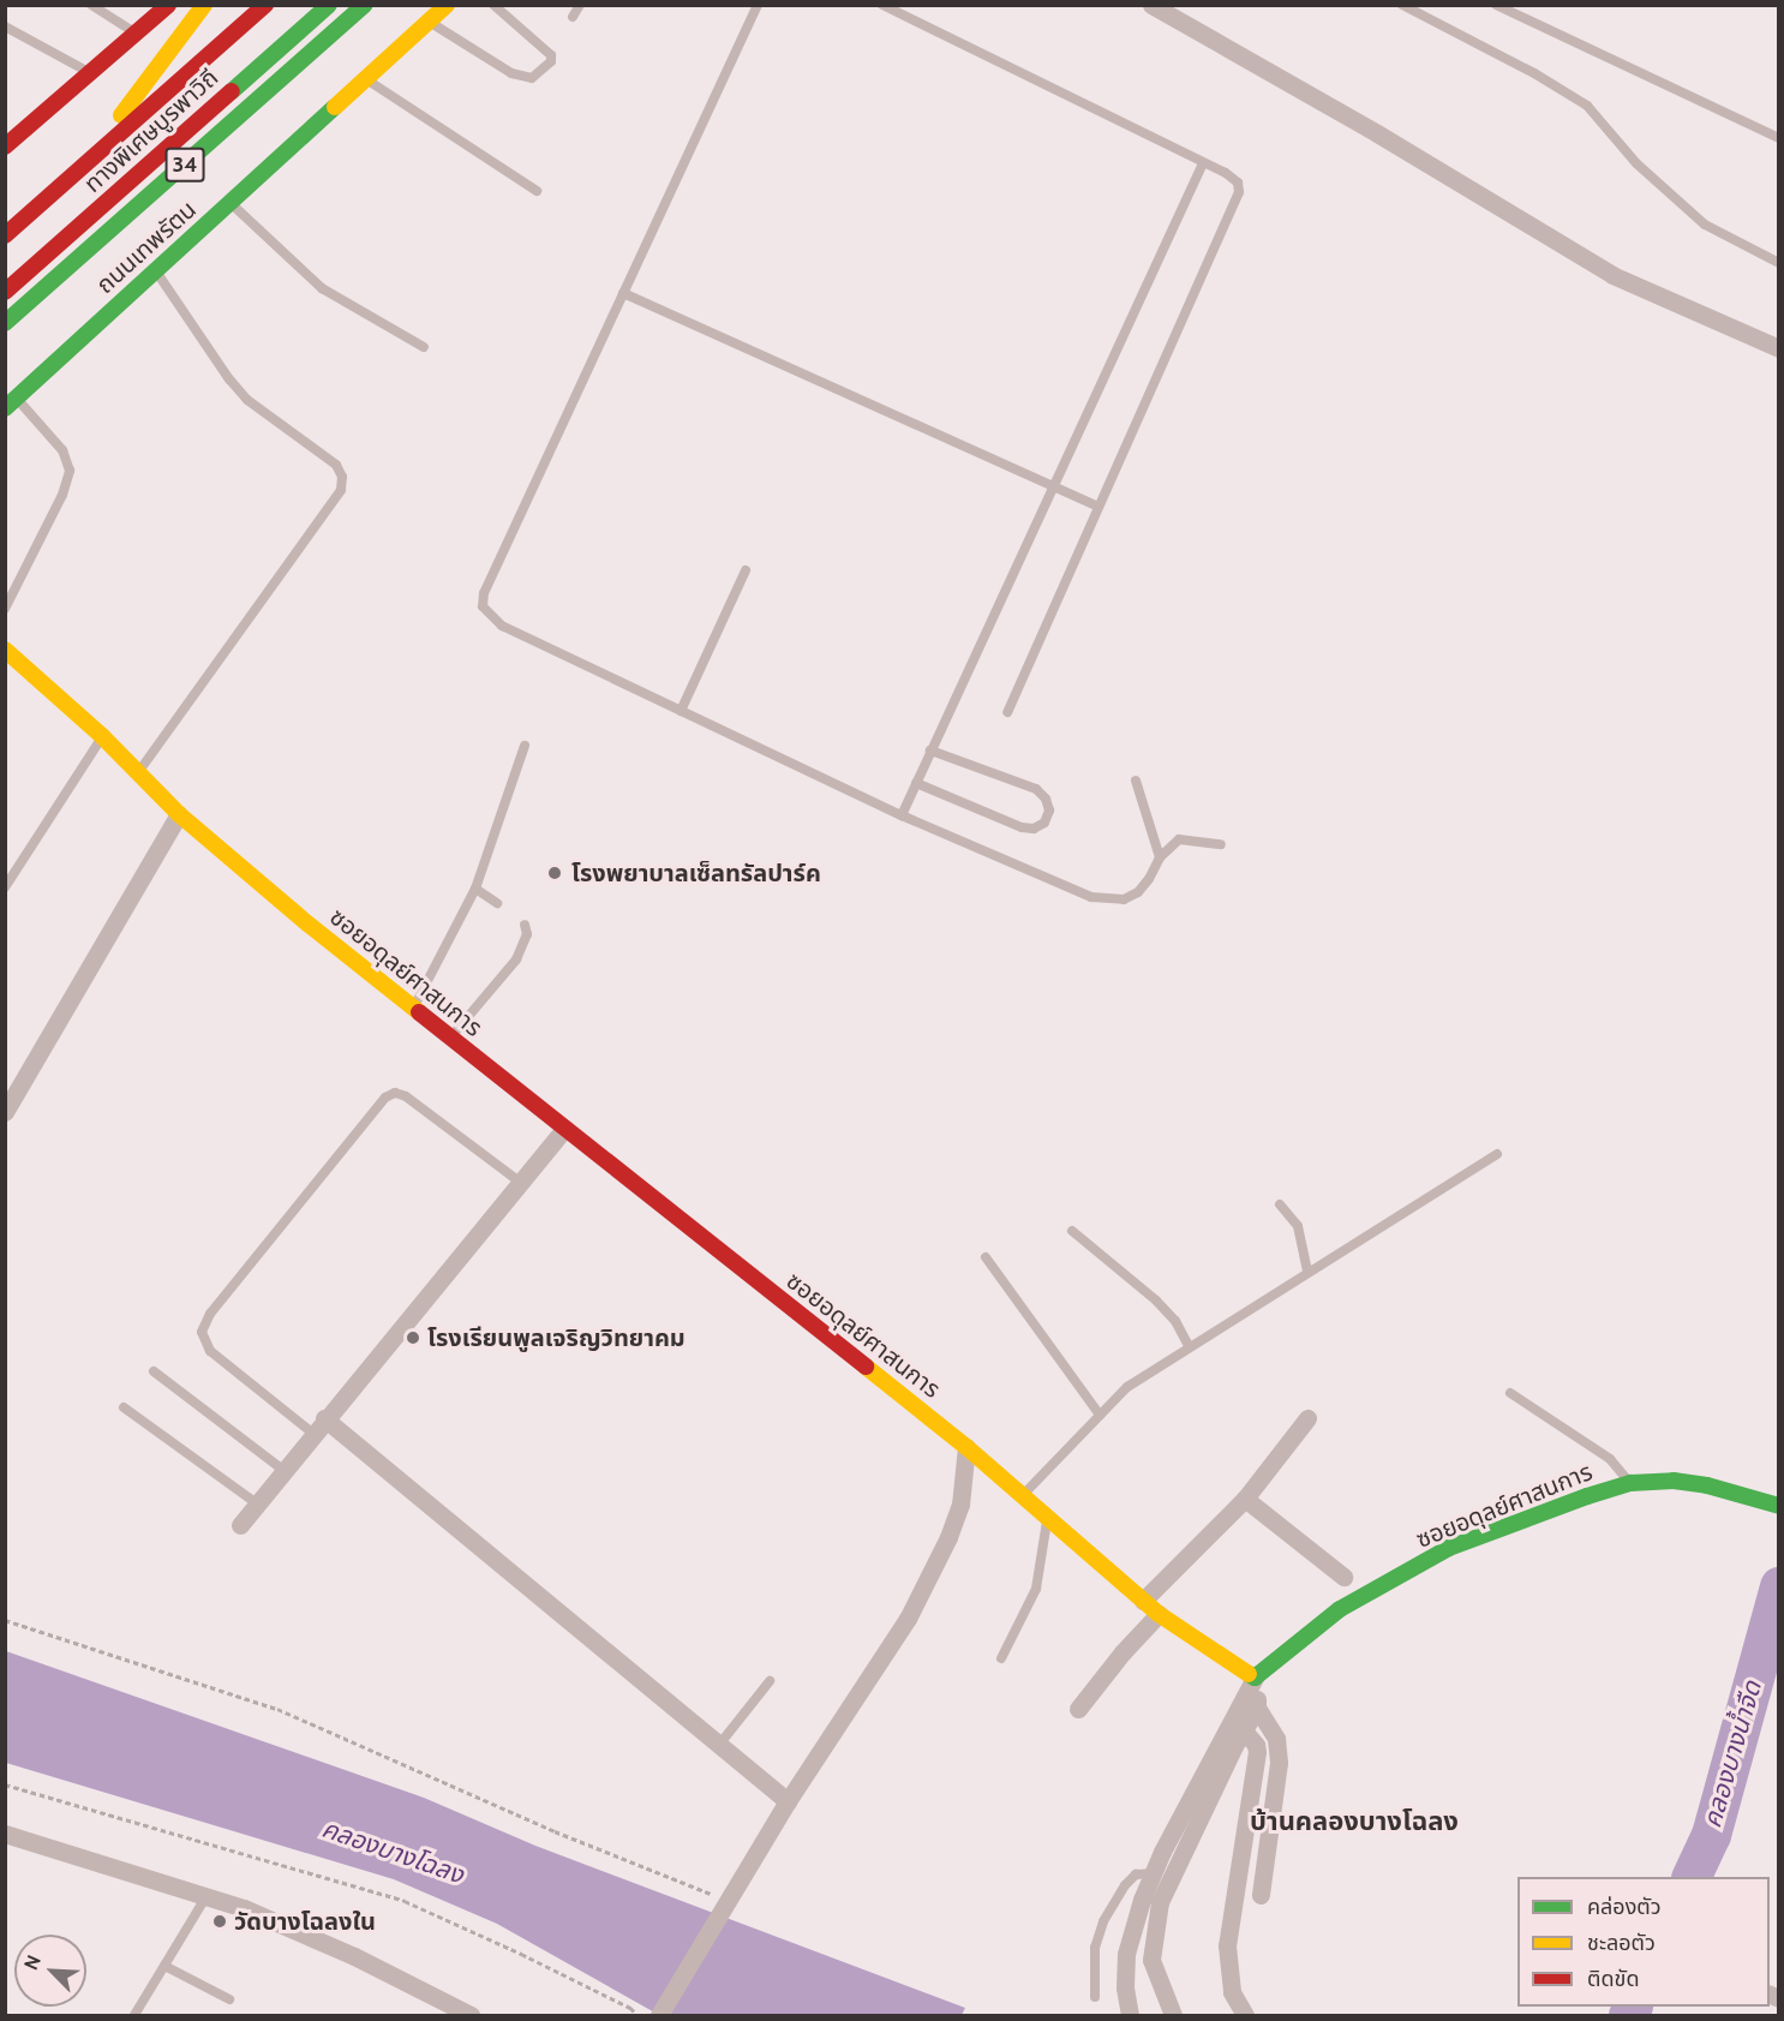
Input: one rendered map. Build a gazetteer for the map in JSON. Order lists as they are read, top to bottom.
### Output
{
  "streets": {
    "main road": [
      "ทางพิเศษบูรพาวิถี",
      "34",
      "ถนนเทพรัตน",
      "ซอยอดุลย์ศาสนการ"
    ]
  },
  "districts": ["บ้านคลองบางโฉลง"],
  "water": ["คลองบางน้ำจืด", "คลองบางโฉลง"],
  "places": ["โรงพยาบาลเซ็ลทรัลปาร์ค", "โรงเรียนพูลเจริญวิทยาคม", "วัดบางโฉลงใน"],
  "legend": ["คล่องตัว", "ชะลอตัว", "ติดขัด"],
  "north": "top left"
}
